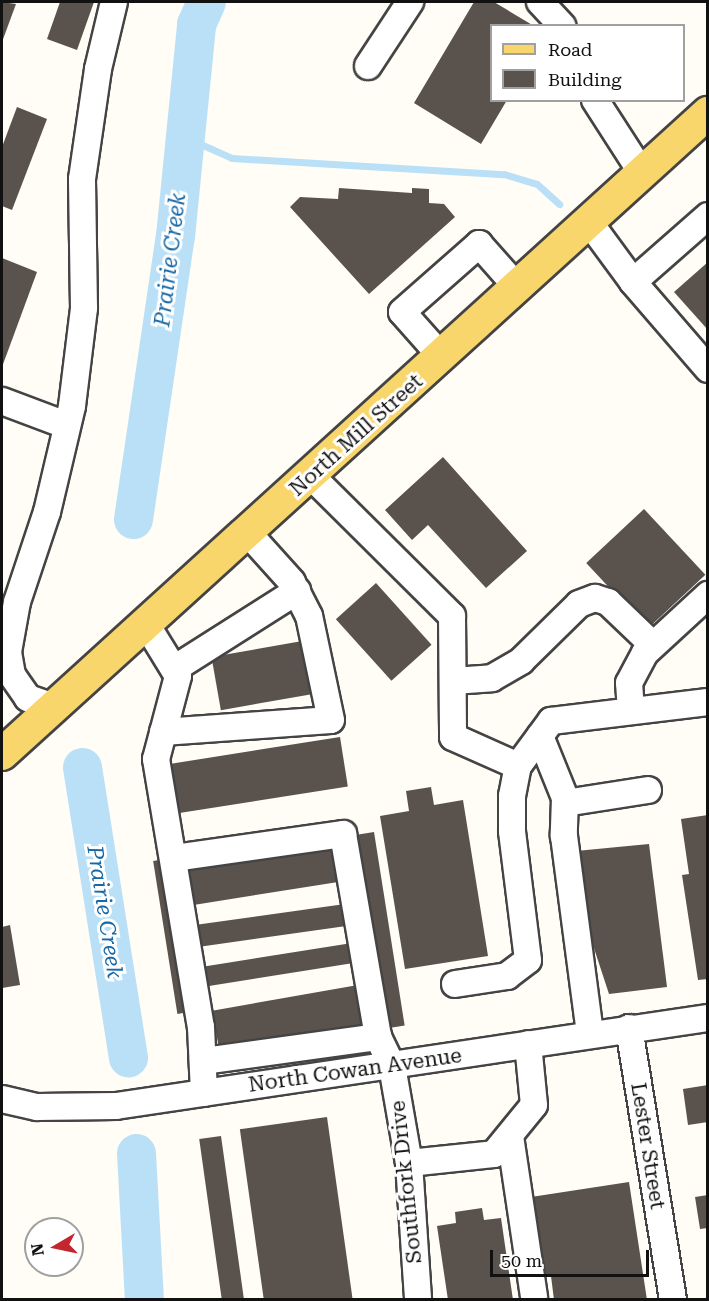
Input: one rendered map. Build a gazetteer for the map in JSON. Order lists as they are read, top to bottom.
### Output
{
  "streets": {
    "main road": ["North Mill Street"],
    "street": ["North Cowan Avenue", "Lester Street", "Southfork Drive"]
  },
  "crossings": [
    ["North Cowan Avenue", "Lester Street"],
    ["North Cowan Avenue", "Southfork Drive"]
  ],
  "water": ["Prairie Creek"],
  "legend": ["Road", "Building"],
  "scale_bar": "50 m",
  "north": "left"
}
